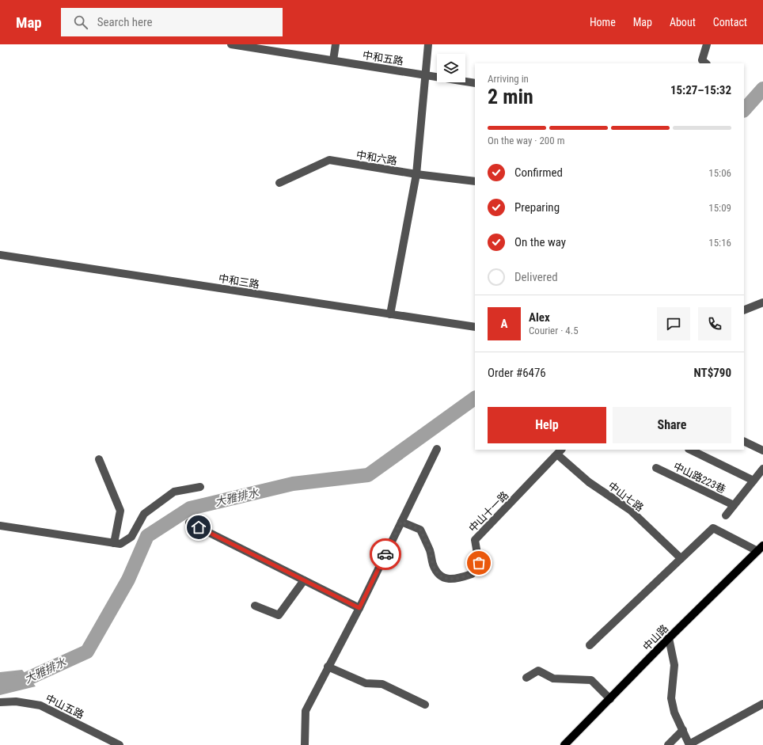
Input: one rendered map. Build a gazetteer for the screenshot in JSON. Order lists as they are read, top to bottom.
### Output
{
  "streets": {
    "main road": ["中山路"],
    "street": [
      "中和五路",
      "中和六路",
      "中和三路",
      "中山路223巷",
      "中山七路",
      "中山十一路",
      "中山五路"
    ]
  },
  "crossings": [
    ["中山七路", "中山十一路"]
  ],
  "water": ["大雅排水"],
  "page": {
    "header": "Map",
    "search": "Search here",
    "nav": [
      "Home",
      "Map",
      "About",
      "Contact"
    ],
    "heading": ["2 min", "Arriving in", "15:27–15:32"],
    "panel": [
      "Alex",
      "Courier · 4.5",
      "Order #6476",
      "NT$790"
    ],
    "bar": "On the way · 200 m",
    "list": [
      ["Confirmed", "15:06"],
      ["Preparing", "15:09"],
      ["On the way", "15:16"],
      "Delivered"
    ],
    "round": "A",
    "buttons": ["Help", "Share"]
  }
}
